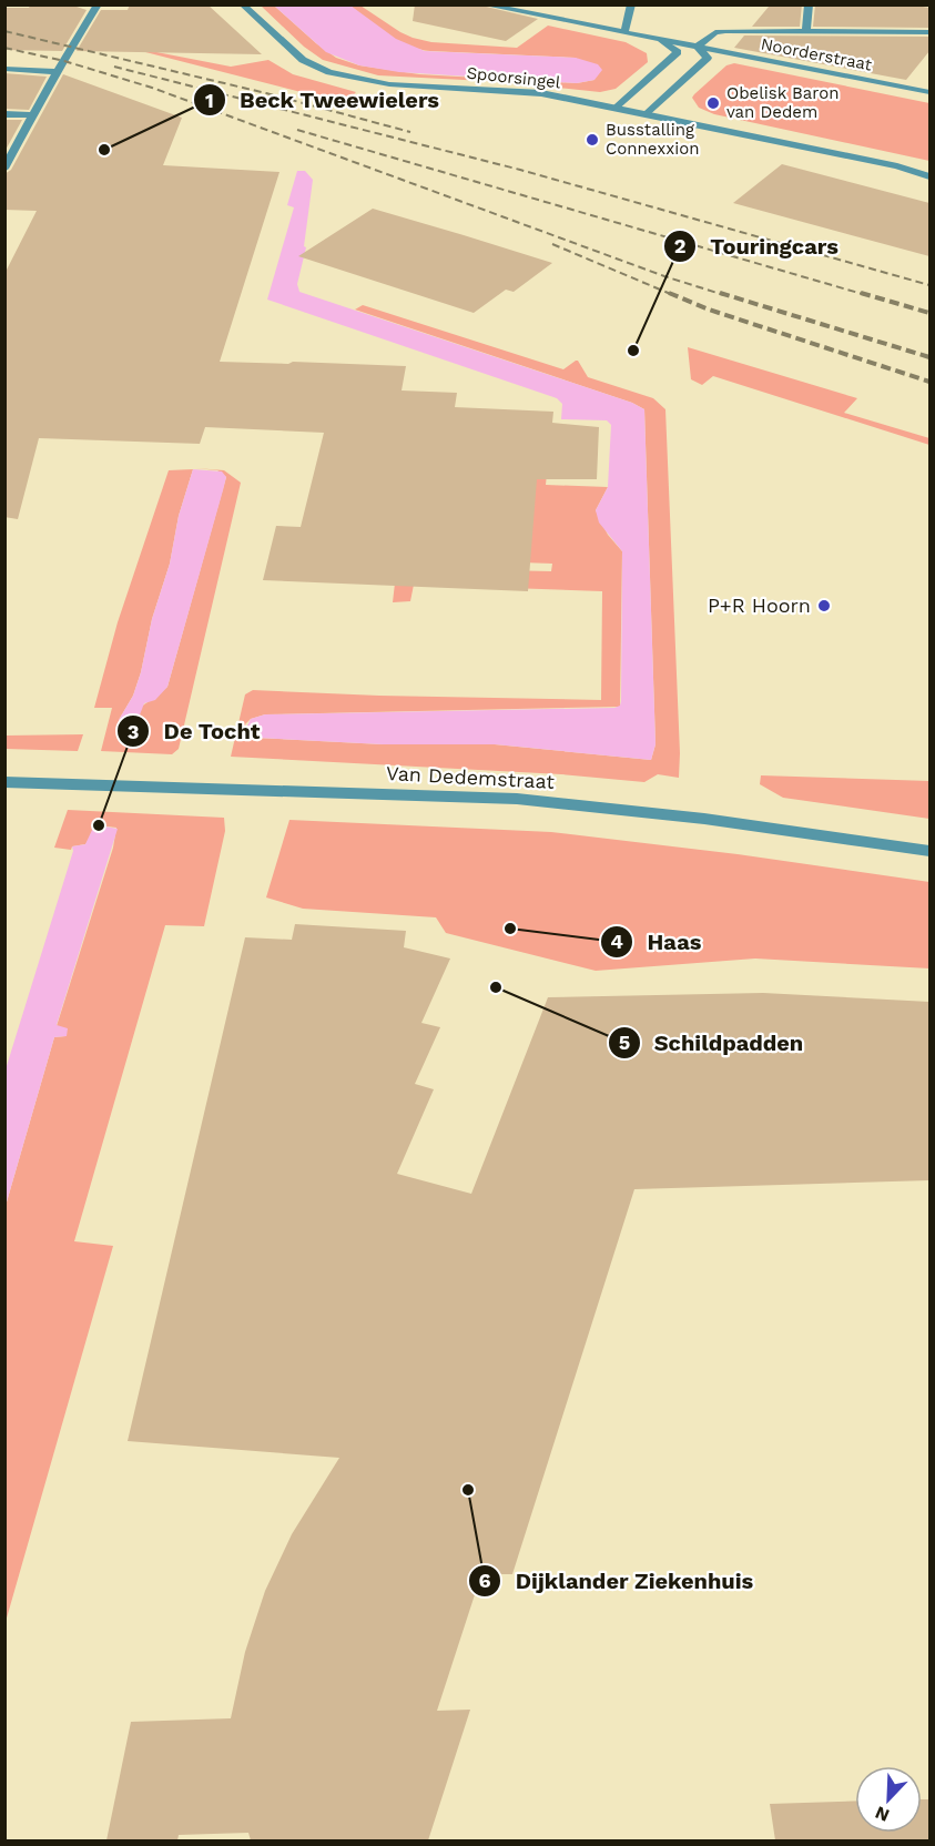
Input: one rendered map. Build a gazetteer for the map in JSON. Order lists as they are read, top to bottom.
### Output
{
  "streets": {
    "street": ["Noorderstraat", "Spoorsingel", "Van Dedemstraat"]
  },
  "places": [
    "Obelisk Baron van Dedem",
    "Busstalling Connexxion",
    "Beck Tweewielers",
    "Touringcars",
    "P+R Hoorn",
    "De Tocht",
    "Haas",
    "Schildpadden",
    "Dijklander Ziekenhuis"
  ],
  "north": "bottom left"
}
